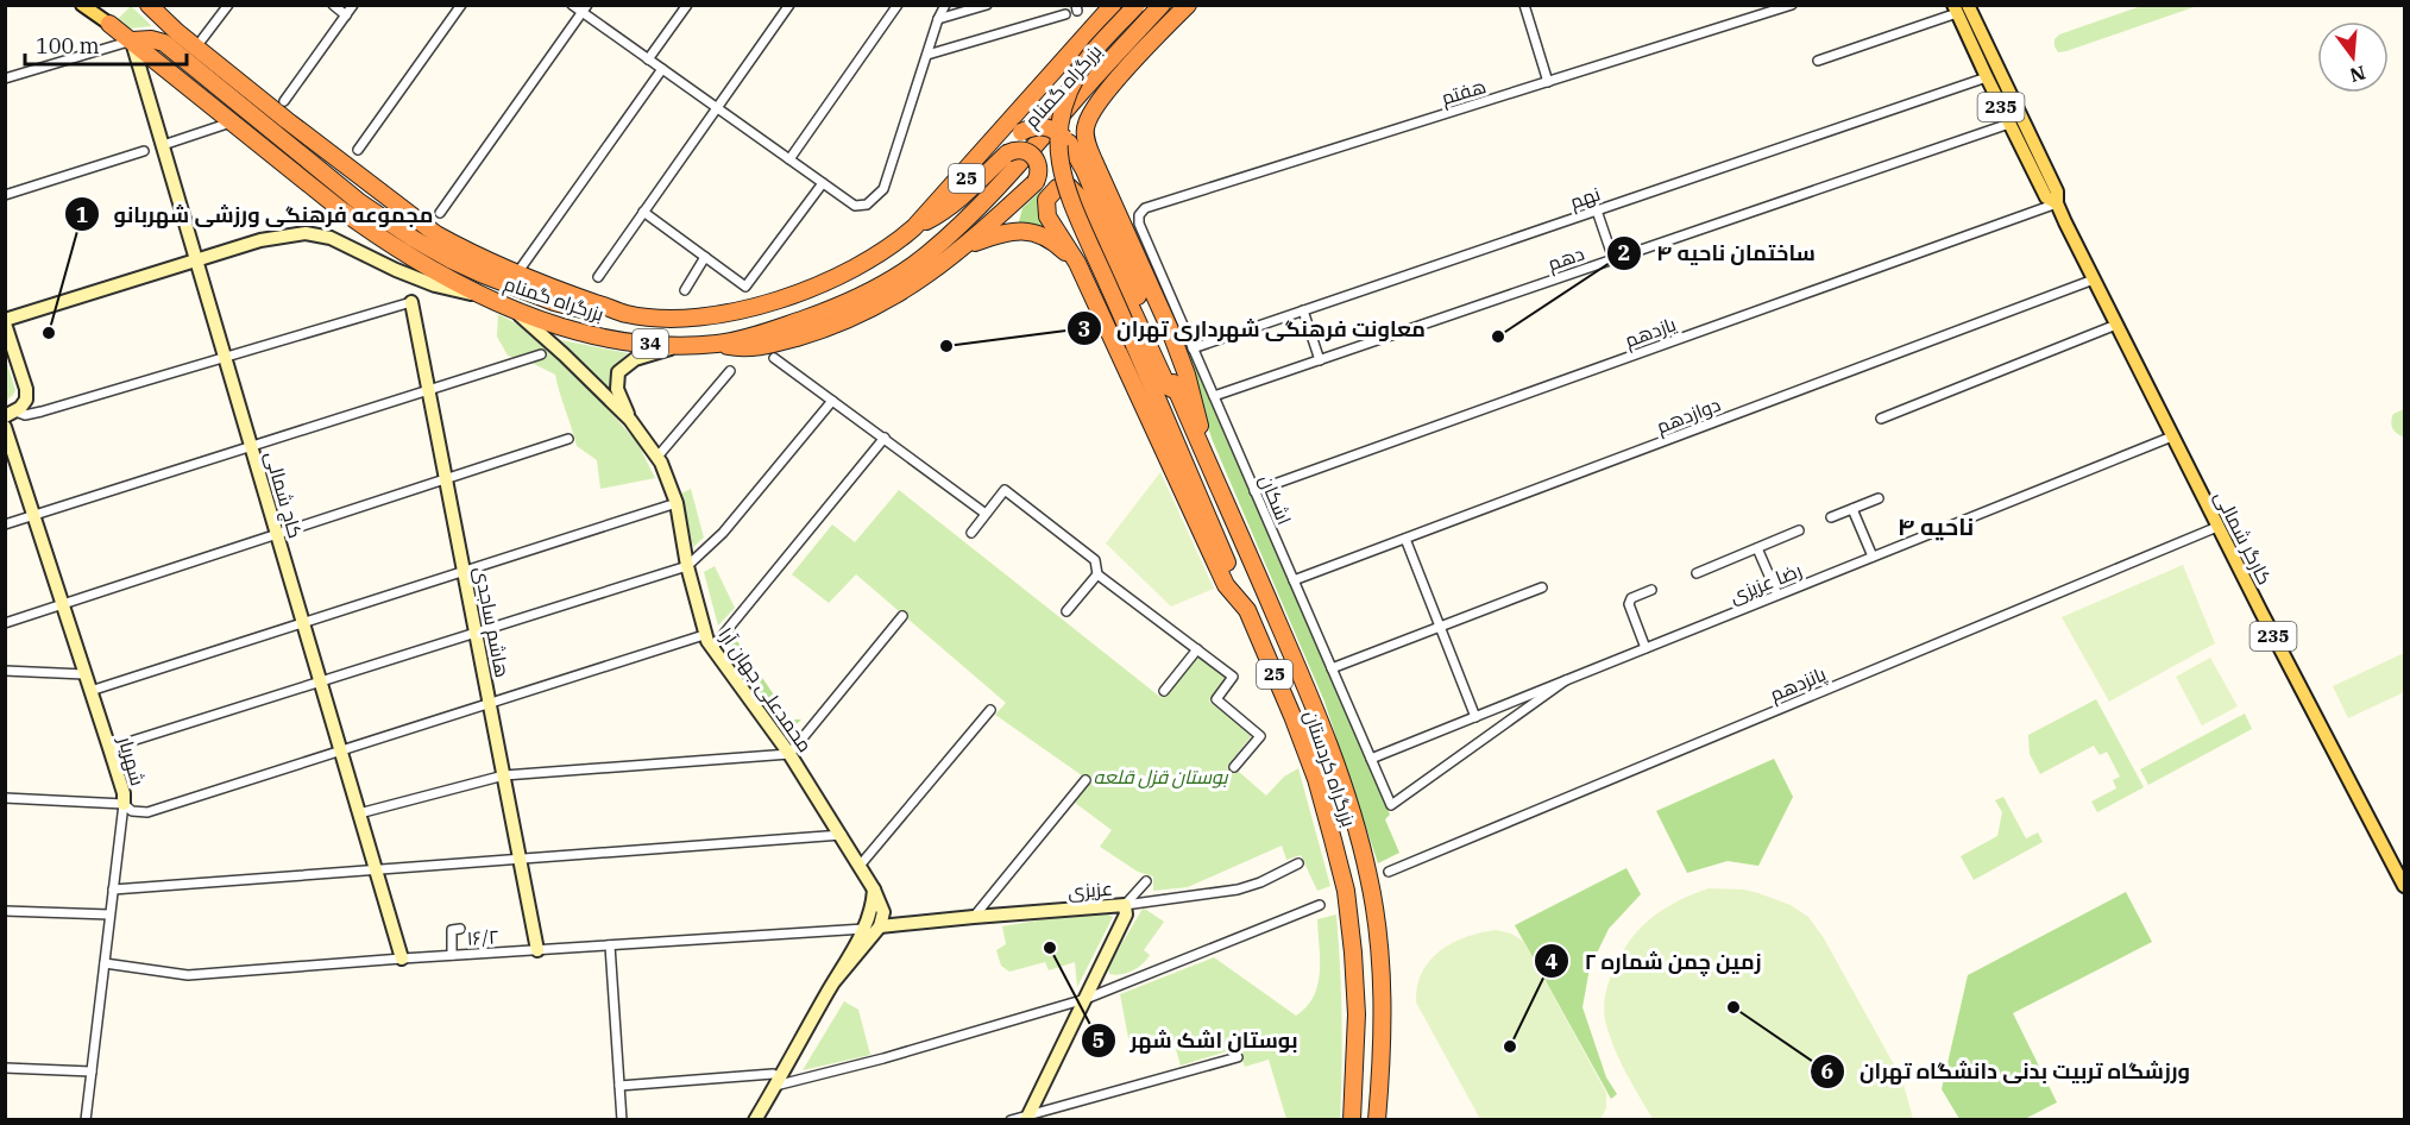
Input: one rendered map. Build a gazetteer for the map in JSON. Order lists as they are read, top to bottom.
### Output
{
  "streets": {
    "highway": [
      "بزرگراه گمنام",
      "25",
      "34",
      "بزرگراه کردستان"
    ],
    "main road": ["235", "کارگر شمالی"],
    "street": [
      "هفتم",
      "نهم",
      "دهم",
      "یازدهم",
      "دوازدهم",
      "کاج شمالی",
      "اشکان",
      "رضا عزیزی",
      "هاشم ساجدی",
      "پانزدهم",
      "محمدعلی جهان آرا",
      "شهریار",
      "عزیزی",
      "۱۶/۲"
    ]
  },
  "crossings": [
    ["بزرگراه گمنام", "25"],
    ["بزرگراه گمنام", "34"],
    ["بزرگراه گمنام", "کاج شمالی"],
    ["هفتم", "اشکان"],
    ["25", "بزرگراه کردستان"],
    ["نهم", "اشکان"],
    ["نهم", "کارگر شمالی"],
    ["دهم", "اشکان"],
    ["دهم", "کارگر شمالی"],
    ["یازدهم", "اشکان"],
    ["یازدهم", "کارگر شمالی"],
    ["دوازدهم", "اشکان"],
    ["دوازدهم", "کارگر شمالی"],
    ["کاج شمالی", "۱۶/۲"],
    ["اشکان", "رضا عزیزی"],
    ["کارگر شمالی", "رضا عزیزی"],
    ["کارگر شمالی", "پانزدهم"],
    ["هاشم ساجدی", "۱۶/۲"],
    ["محمدعلی جهان آرا", "عزیزی"],
    ["شهریار", "۱۶/۲"]
  ],
  "districts": ["ناحیه ۴"],
  "parks": ["بوستان قزل قلعه"],
  "places": [
    "مجموعه فرهنگی ورزشی شهربانو",
    "ساختمان ناحیه ۴",
    "معاونت فرهنگی شهرداری تهران",
    "بوستان اشک شهر",
    "ورزشگاه تربیت بدنی دانشگاه تهران",
    "زمین چمن شماره ۲"
  ],
  "scale_bar": "100 m",
  "north": "bottom"
}
